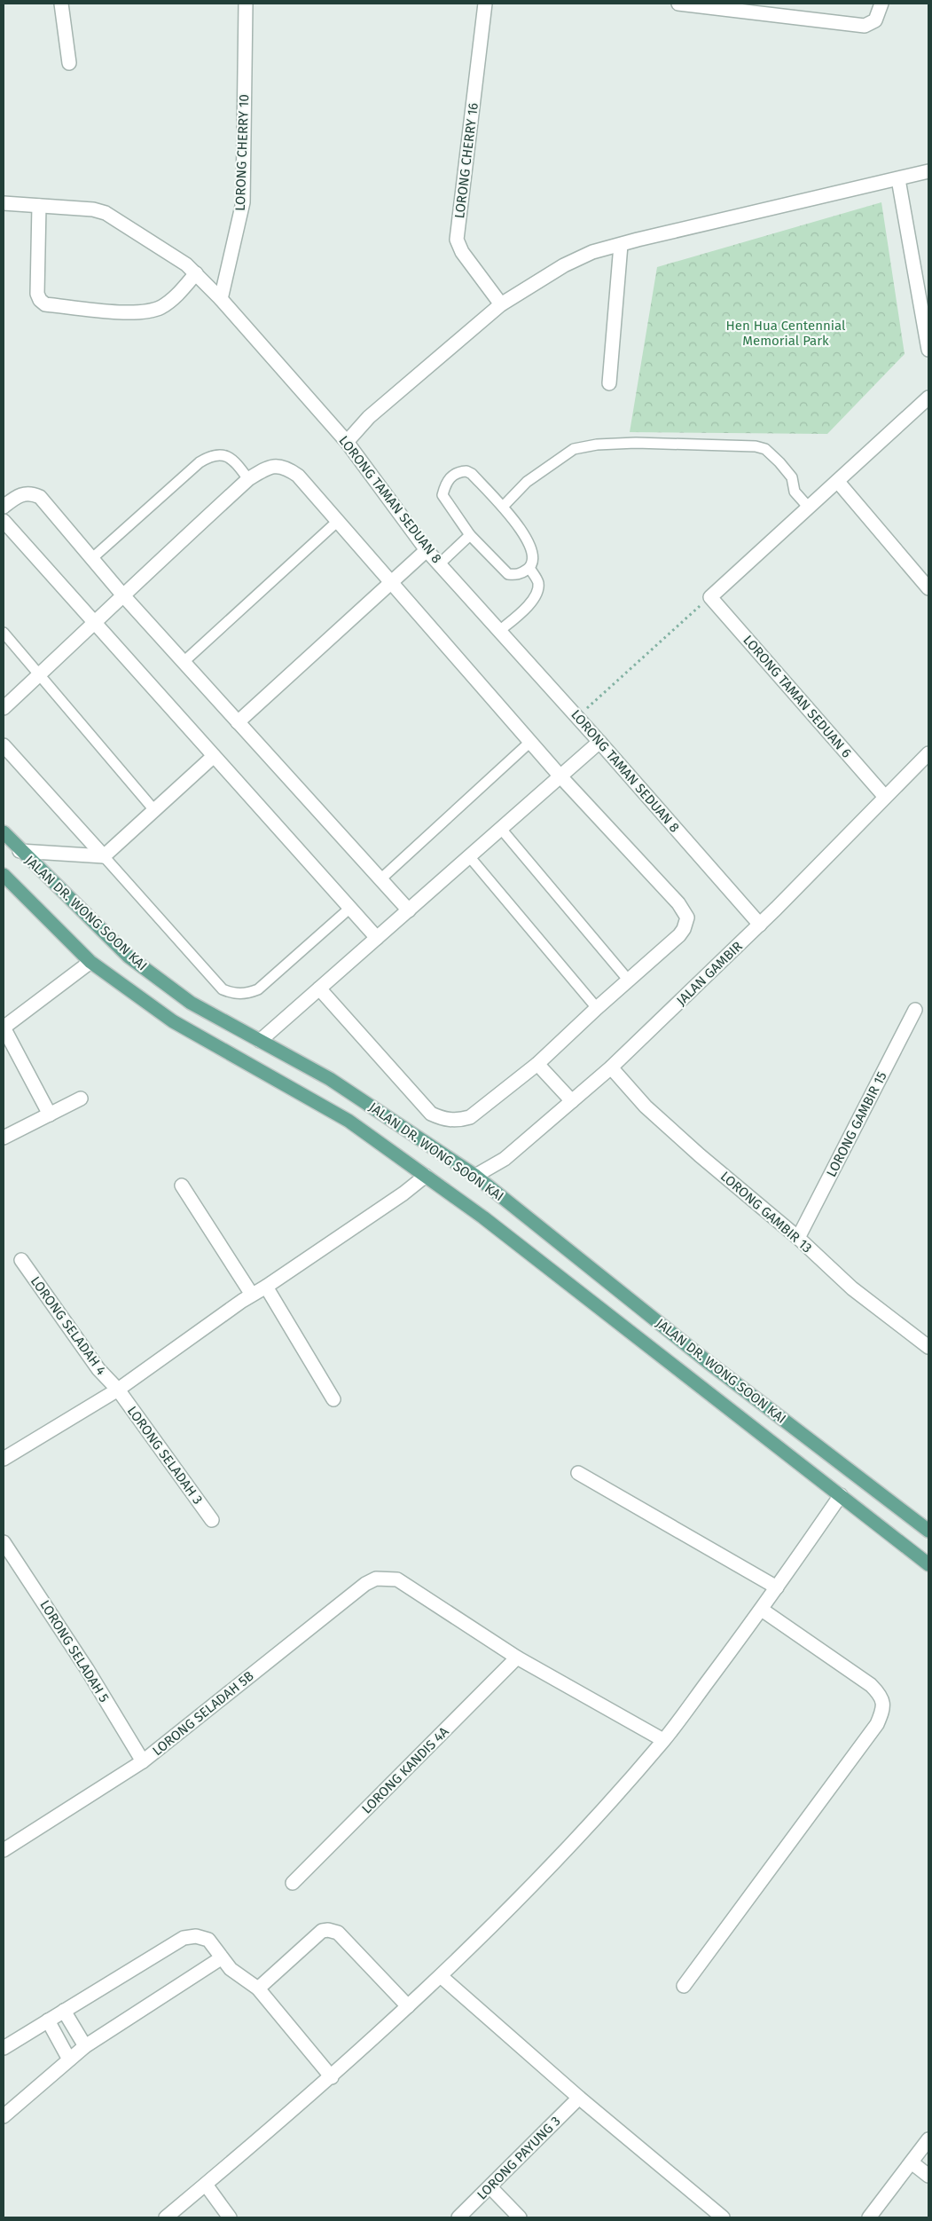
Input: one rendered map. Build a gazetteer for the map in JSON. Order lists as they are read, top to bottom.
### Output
{
  "streets": {
    "main road": ["JALAN DR. WONG SOON KAI"],
    "street": [
      "LORONG CHERRY 10",
      "LORONG CHERRY 16",
      "LORONG TAMAN SEDUAN 8",
      "LORONG TAMAN SEDUAN 6",
      "JALAN GAMBIR",
      "LORONG GAMBIR 15",
      "LORONG GAMBIR 13",
      "LORONG SELADAH 4",
      "LORONG SELADAH 3",
      "LORONG SELADAH 5",
      "LORONG SELADAH 5B",
      "LORONG KANDIS 4A",
      "LORONG PAYUNG 3"
    ]
  },
  "crossings": [
    ["LORONG CHERRY 10", "LORONG TAMAN SEDUAN 8"],
    ["LORONG TAMAN SEDUAN 8", "JALAN GAMBIR"],
    ["LORONG TAMAN SEDUAN 6", "JALAN GAMBIR"],
    ["JALAN DR. WONG SOON KAI", "JALAN GAMBIR"],
    ["JALAN GAMBIR", "LORONG GAMBIR 13"],
    ["LORONG GAMBIR 15", "LORONG GAMBIR 13"],
    ["LORONG SELADAH 4", "LORONG SELADAH 3"],
    ["LORONG SELADAH 5", "LORONG SELADAH 5B"],
    ["LORONG SELADAH 5B", "LORONG KANDIS 4A"]
  ],
  "parks": ["Hen Hua Centennial Memorial Park"]
}
